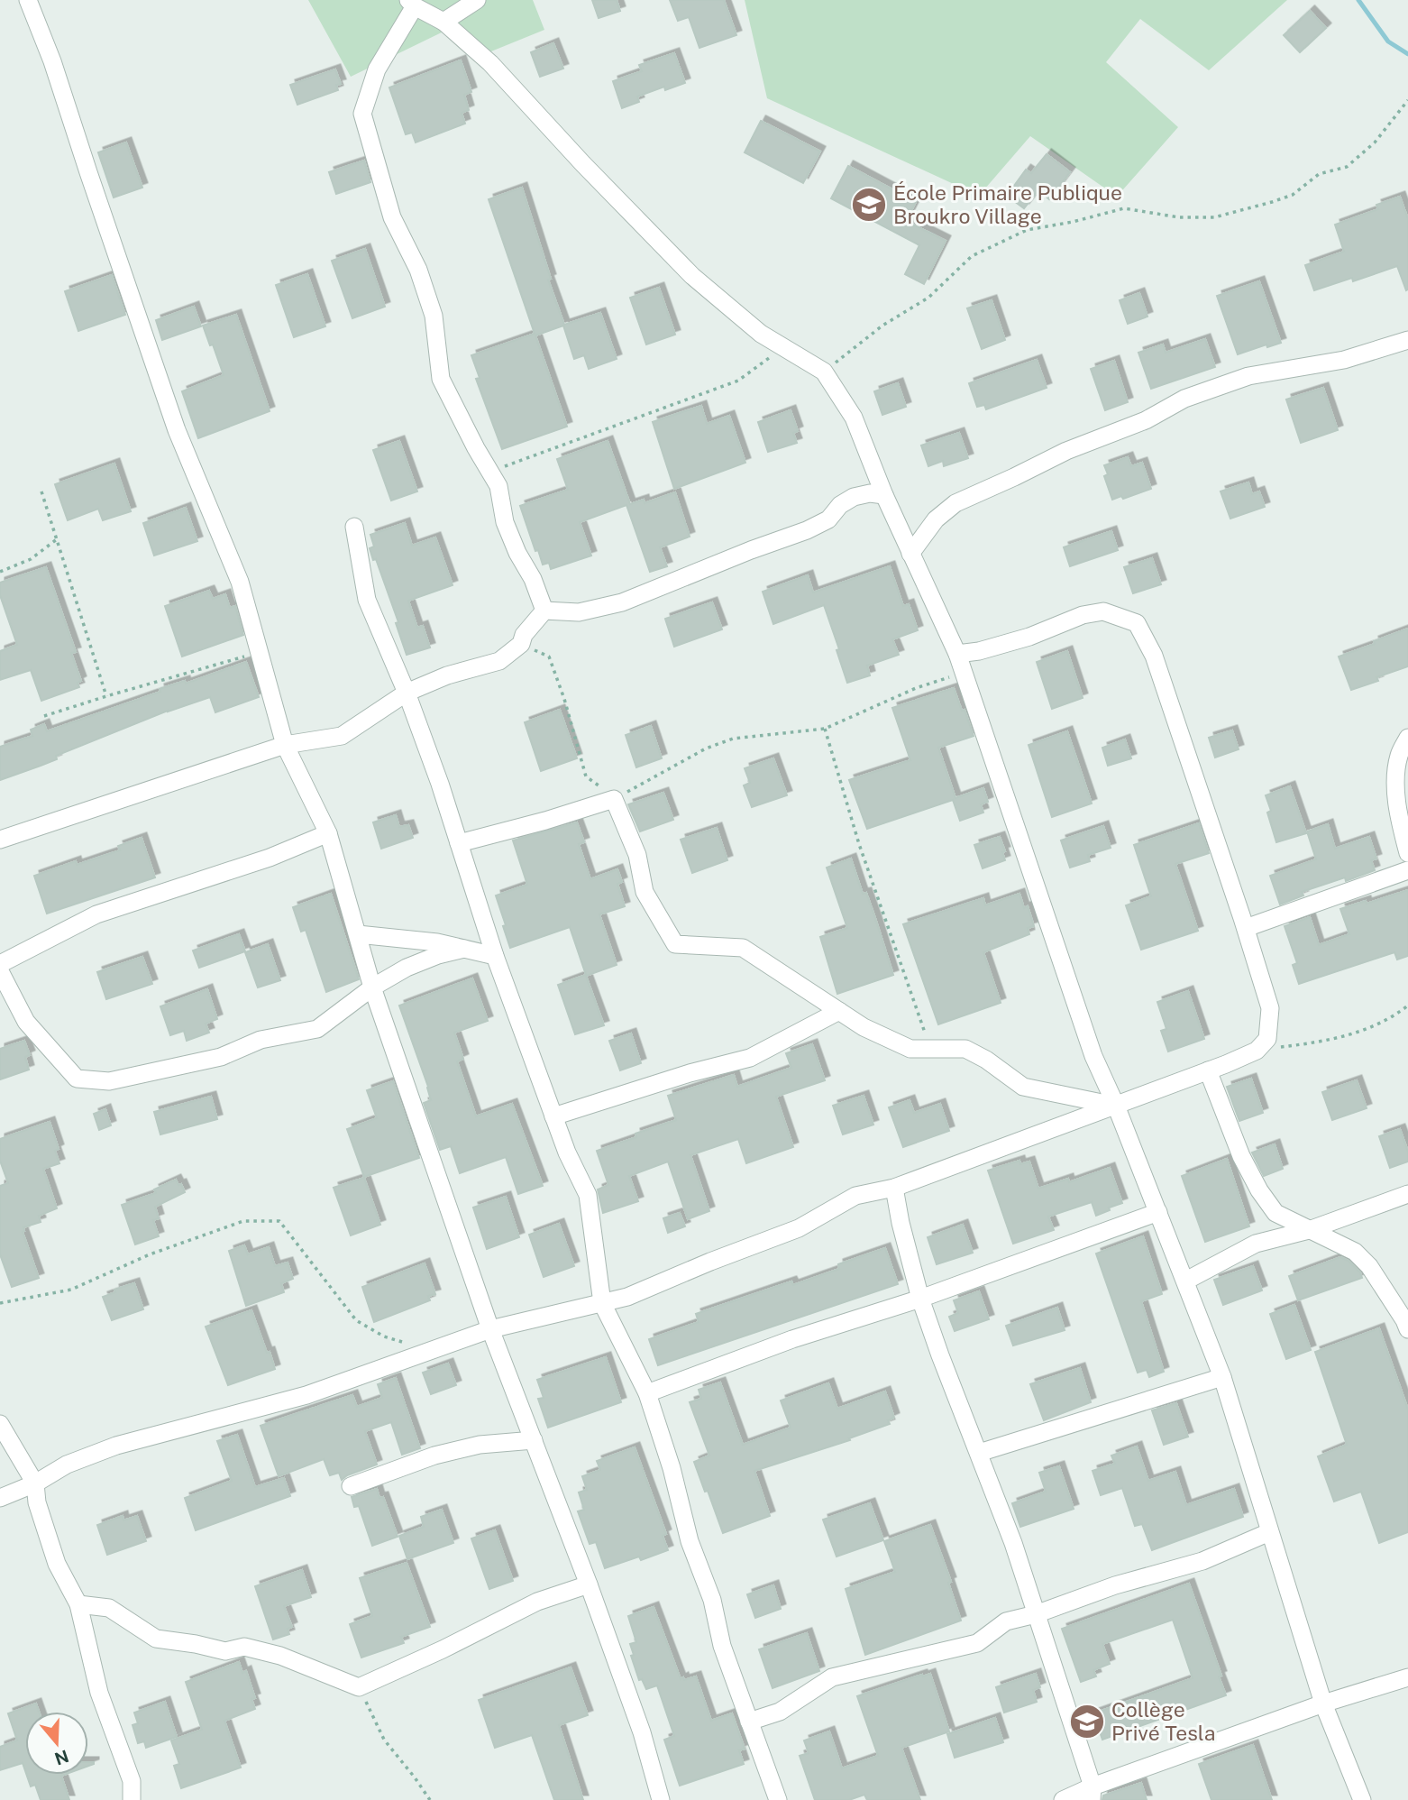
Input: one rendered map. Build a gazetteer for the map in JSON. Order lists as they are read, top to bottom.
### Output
{
  "places": {
    "school or university": ["École Primaire Publique Broukro Village", "Collège Privé Tesla"]
  },
  "north": "bottom"
}
